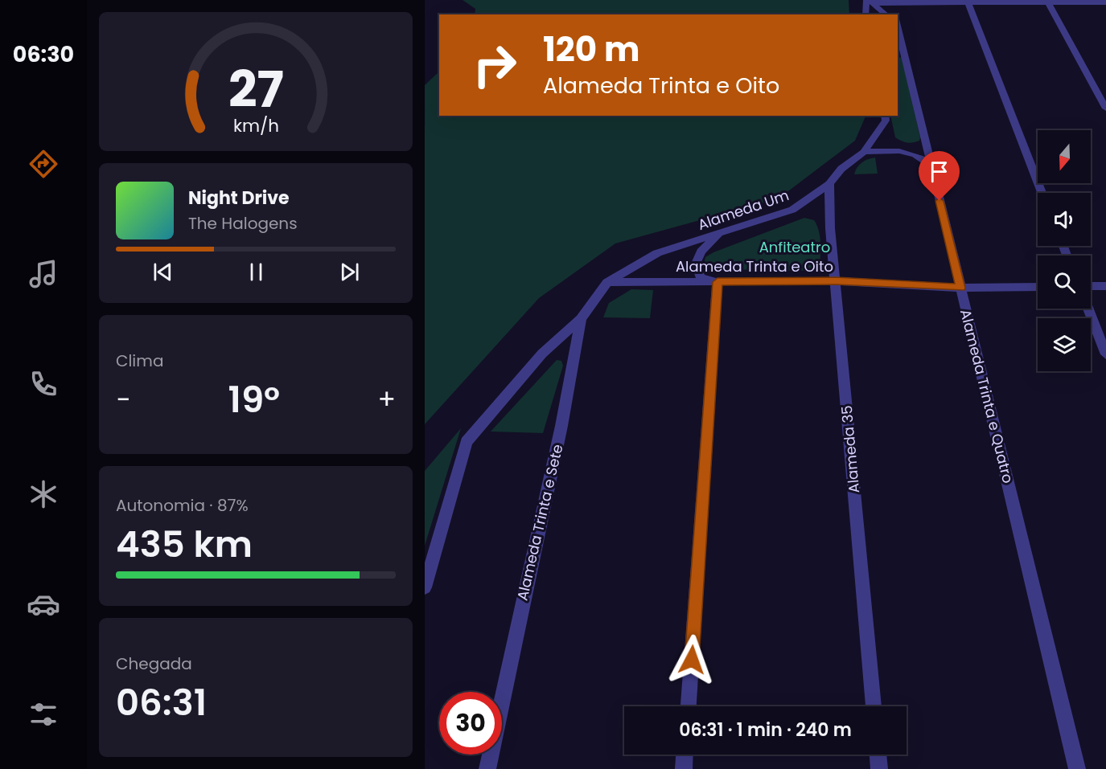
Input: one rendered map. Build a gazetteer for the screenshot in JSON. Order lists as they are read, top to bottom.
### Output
{
  "streets": {
    "street": [
      "Alameda Um",
      "Alameda Trinta e Oito",
      "Alameda Trinta e Quatro",
      "Alameda 35",
      "Alameda Trinta e Sete"
    ]
  },
  "crossings": [
    ["Alameda Um", "Alameda Trinta e Oito"],
    ["Alameda Um", "Alameda 35"],
    ["Alameda Um", "Alameda Trinta e Sete"],
    ["Alameda Trinta e Oito", "Alameda Trinta e Quatro"],
    ["Alameda Trinta e Oito", "Alameda 35"],
    ["Alameda Trinta e Oito", "Alameda Trinta e Sete"]
  ],
  "parks": ["Anfiteatro"],
  "north": "bottom",
  "page": {
    "tabs": "06:30",
    "turn": ["120 m", "Alameda Trinta e Oito"],
    "song": ["Night Drive", "The Halogens"],
    "tile": [
      "Clima",
      ["Autonomia · 87%", "435 km"],
      ["Chegada", "06:31"]
    ],
    "heat": ["−", "19°", "+"],
    "limit": "30",
    "trip": "06:31 · 1 min · 240 m",
    "gauge": ["27", "km/h"]
  }
}
